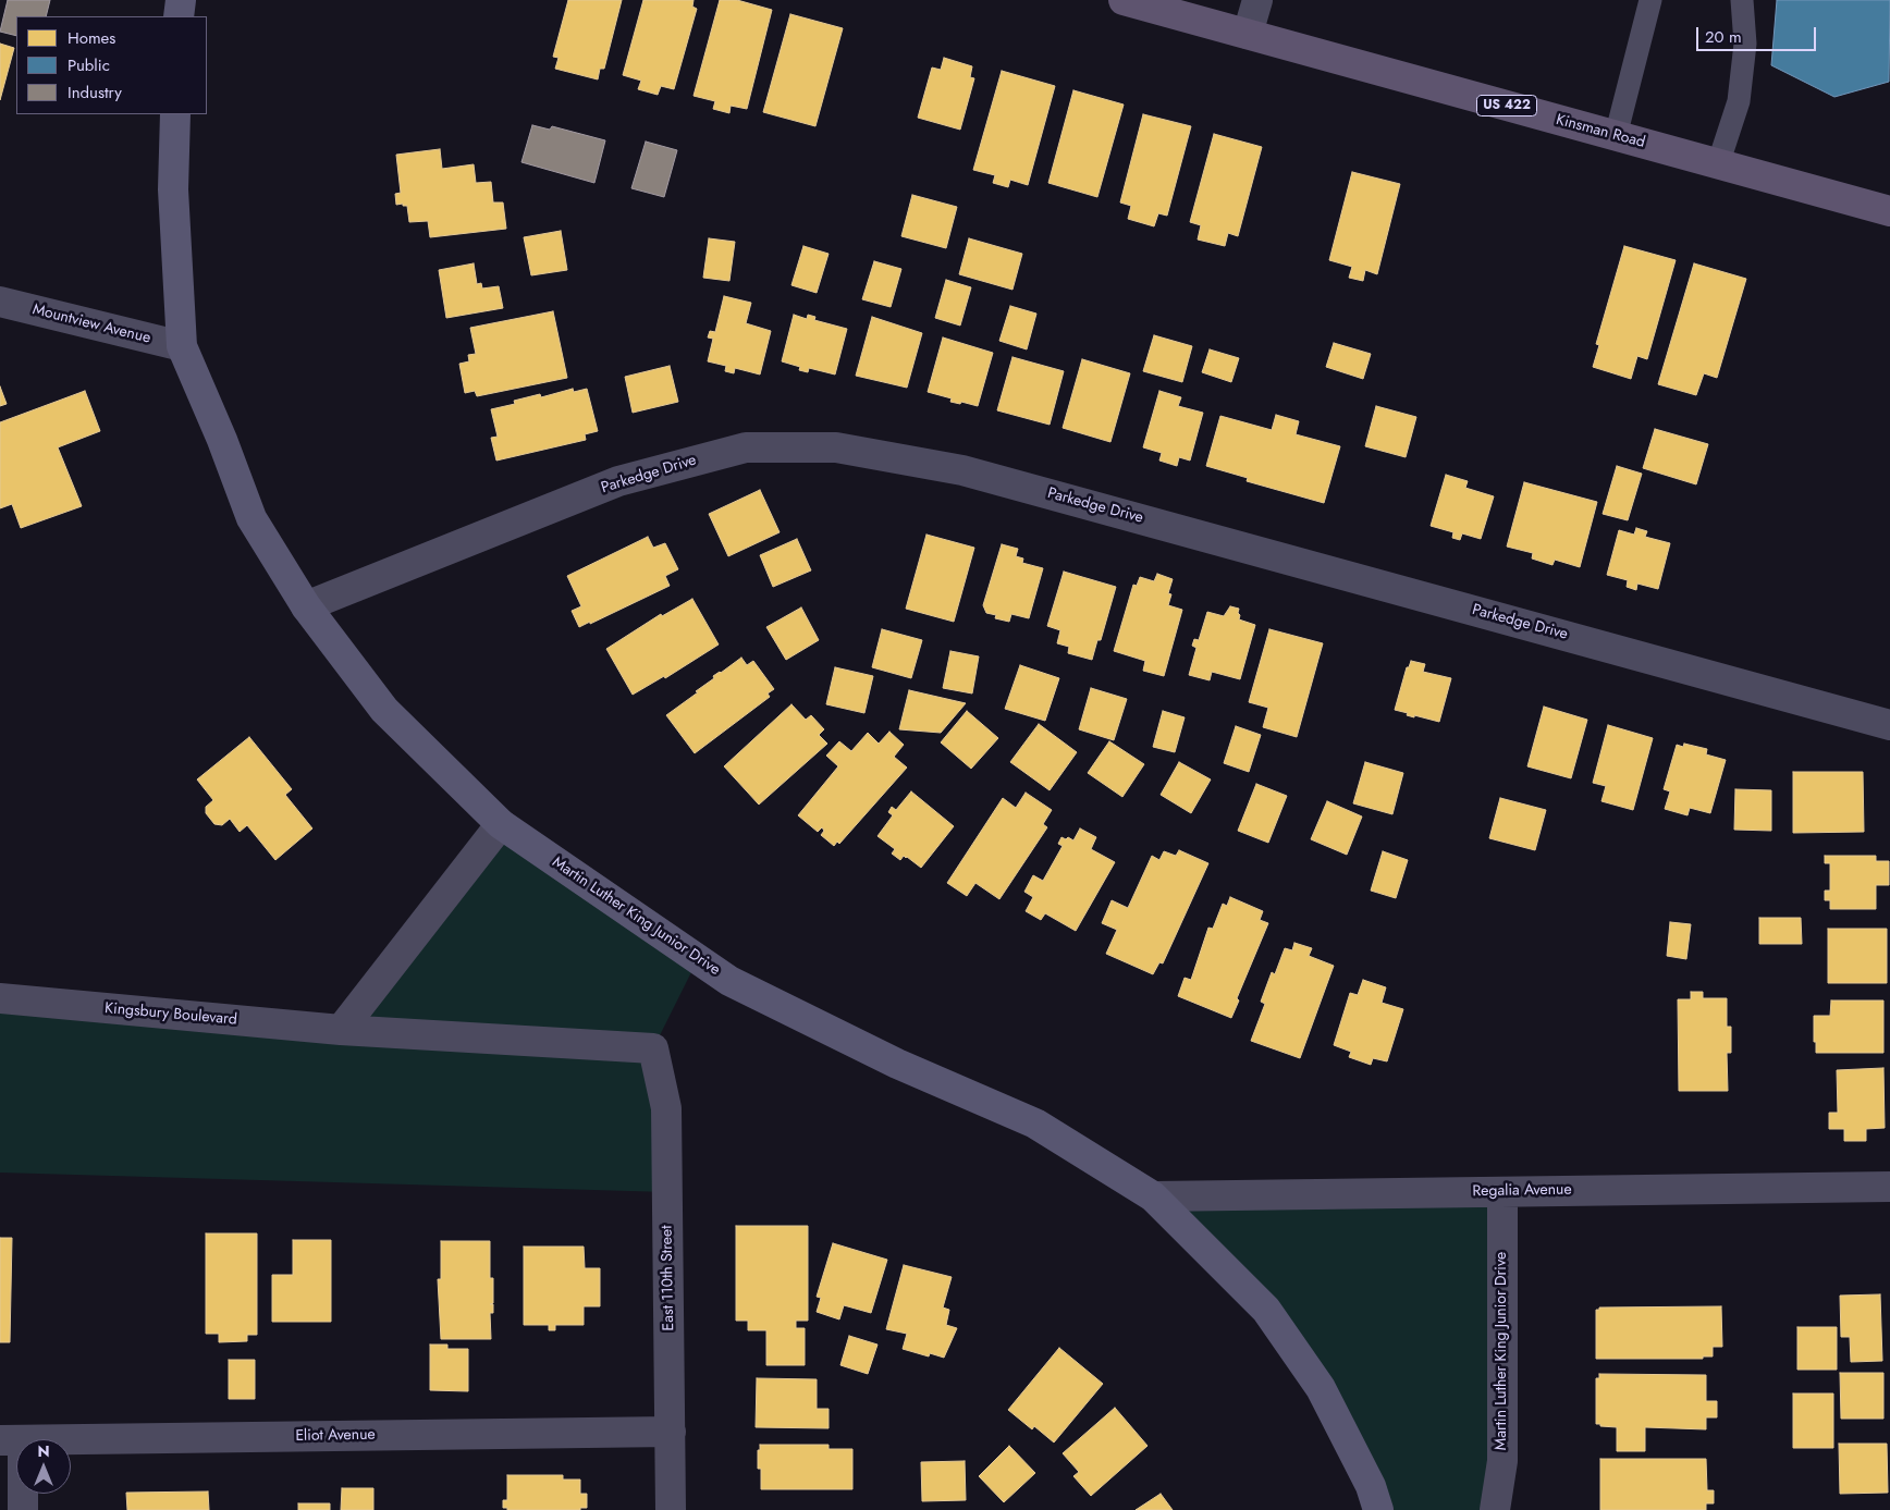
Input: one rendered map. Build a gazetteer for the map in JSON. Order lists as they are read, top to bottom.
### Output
{
  "streets": {
    "main road": ["US 422", "Kinsman Road"],
    "street": [
      "Mountview Avenue",
      "Parkedge Drive",
      "Martin Luther King Junior Drive",
      "Kingsbury Boulevard",
      "Regalia Avenue",
      "East 110th Street",
      "Eliot Avenue"
    ]
  },
  "crossings": [
    ["Mountview Avenue", "Martin Luther King Junior Drive"],
    ["Parkedge Drive", "Martin Luther King Junior Drive"],
    ["Martin Luther King Junior Drive", "Regalia Avenue"],
    ["Kingsbury Boulevard", "East 110th Street"],
    ["East 110th Street", "Eliot Avenue"]
  ],
  "legend": ["Homes", "Public", "Industry"],
  "scale_bar": "20 m",
  "north": "top"
}
